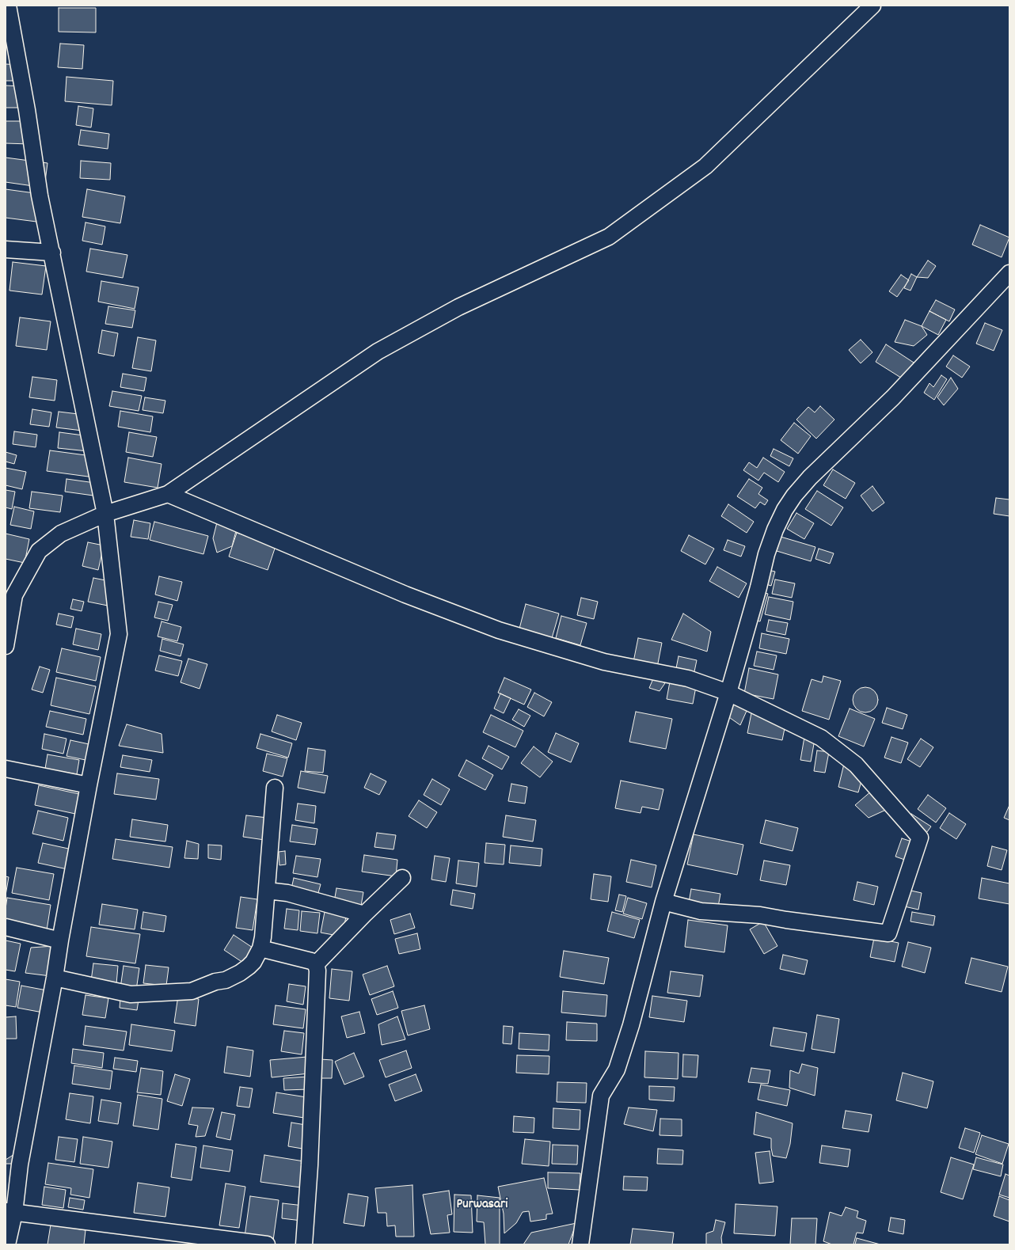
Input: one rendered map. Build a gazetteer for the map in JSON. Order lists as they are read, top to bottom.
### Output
{
  "districts": ["Purwasari"]
}
